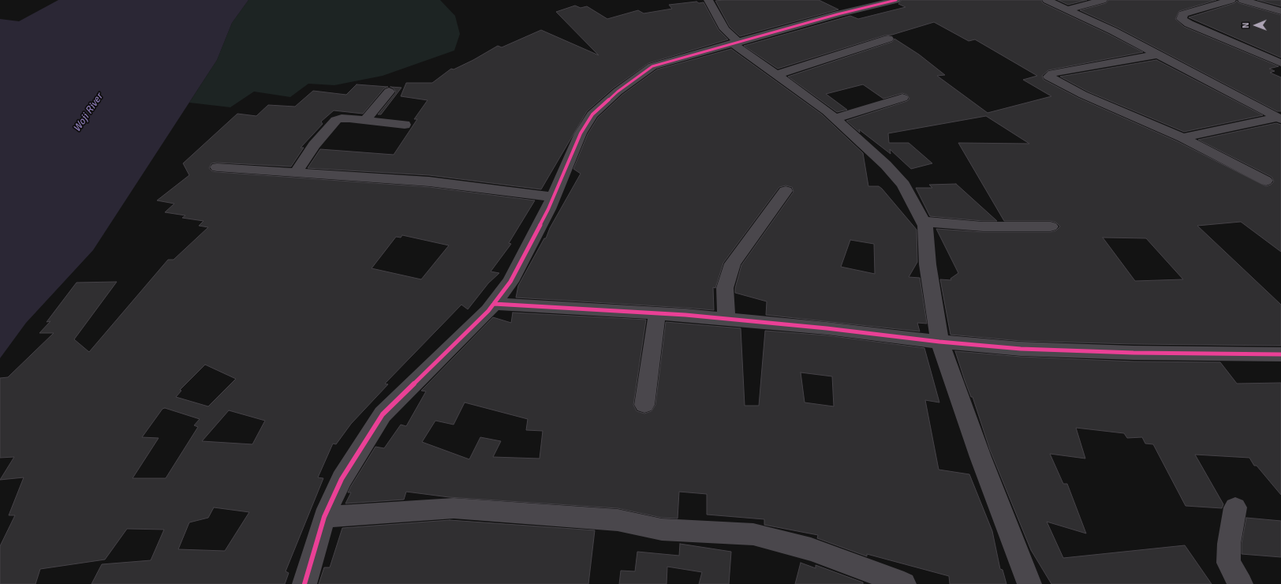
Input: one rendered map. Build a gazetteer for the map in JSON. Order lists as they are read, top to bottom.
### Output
{
  "water": ["Woji River"],
  "north": "left"
}
